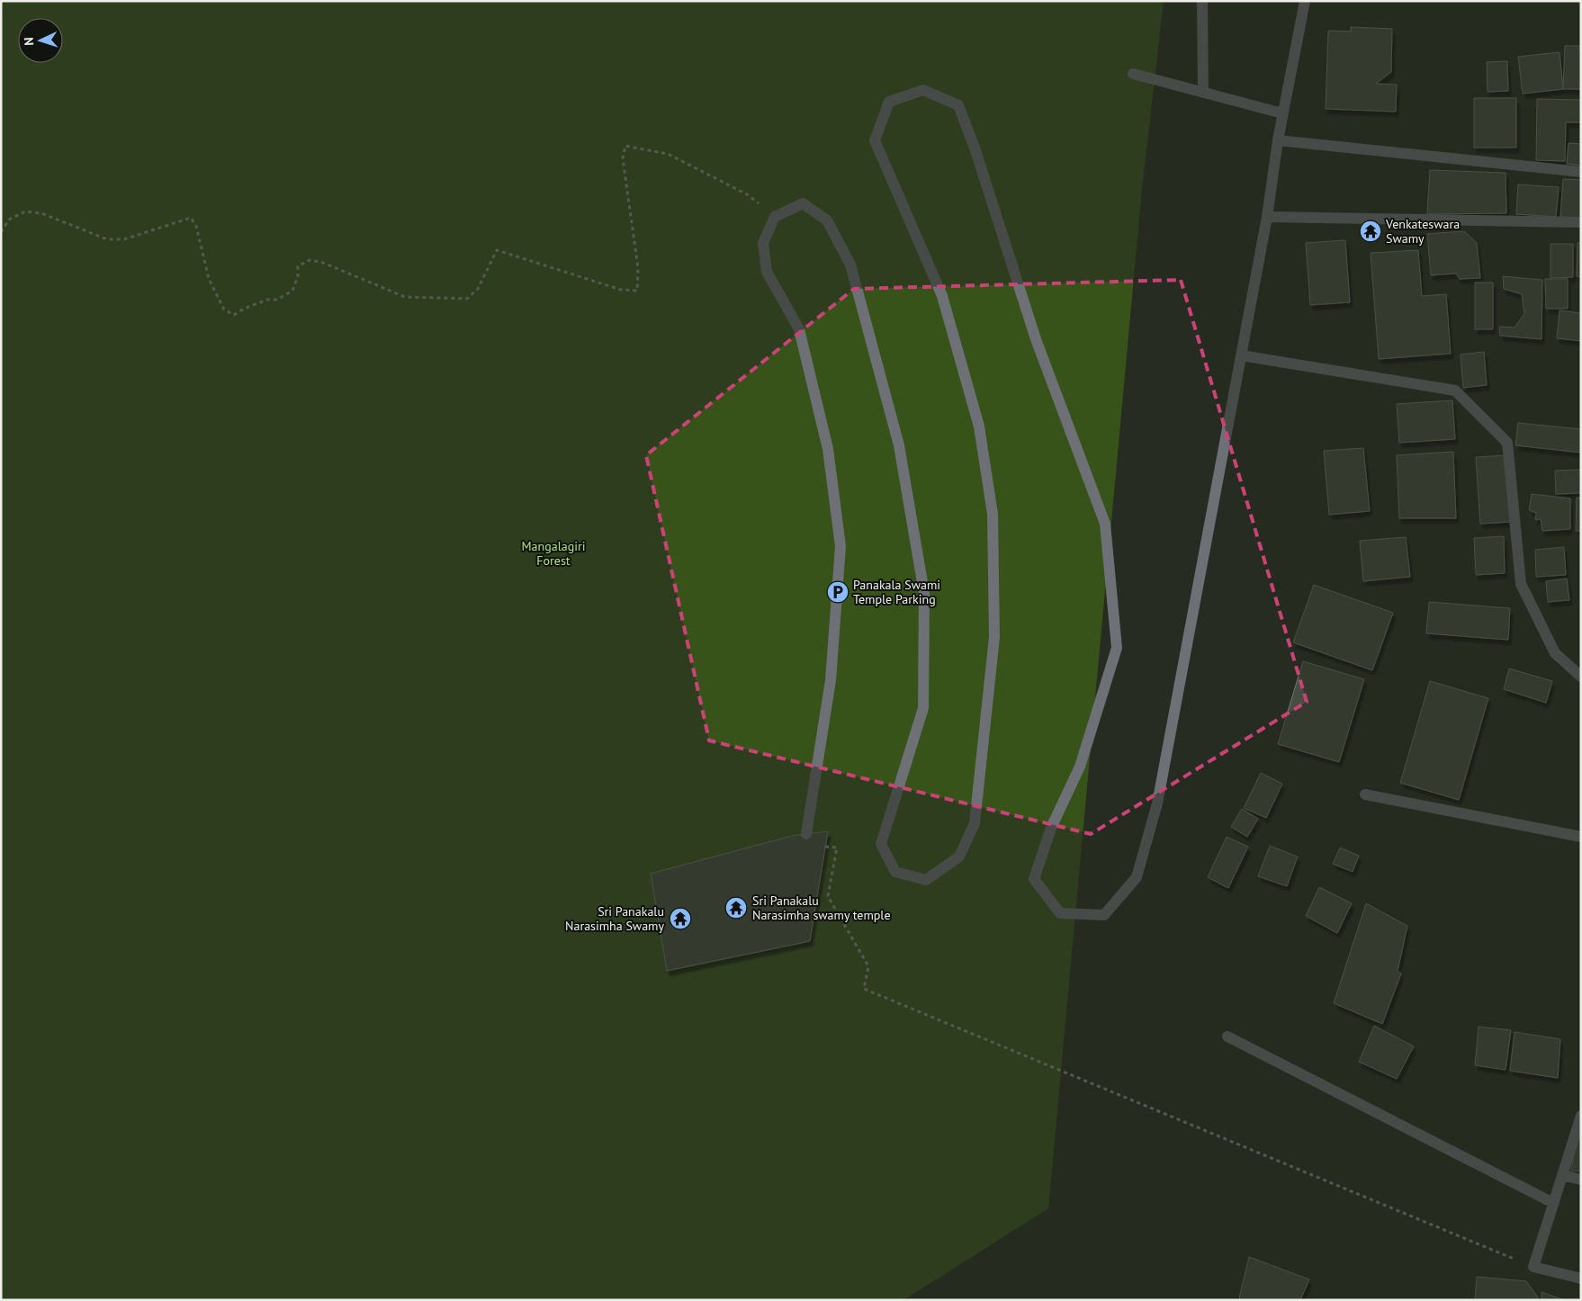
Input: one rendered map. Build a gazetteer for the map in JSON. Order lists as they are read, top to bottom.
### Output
{
  "parks": ["Mangalagiri Forest"],
  "places": {
    "temple": ["Venkateswara Swamy", "Sri Panakalu Narasimha swamy temple", "Sri Panakalu Narasimha Swamy"],
    "parking": ["Panakala Swami Temple Parking"]
  },
  "north": "left"
}
